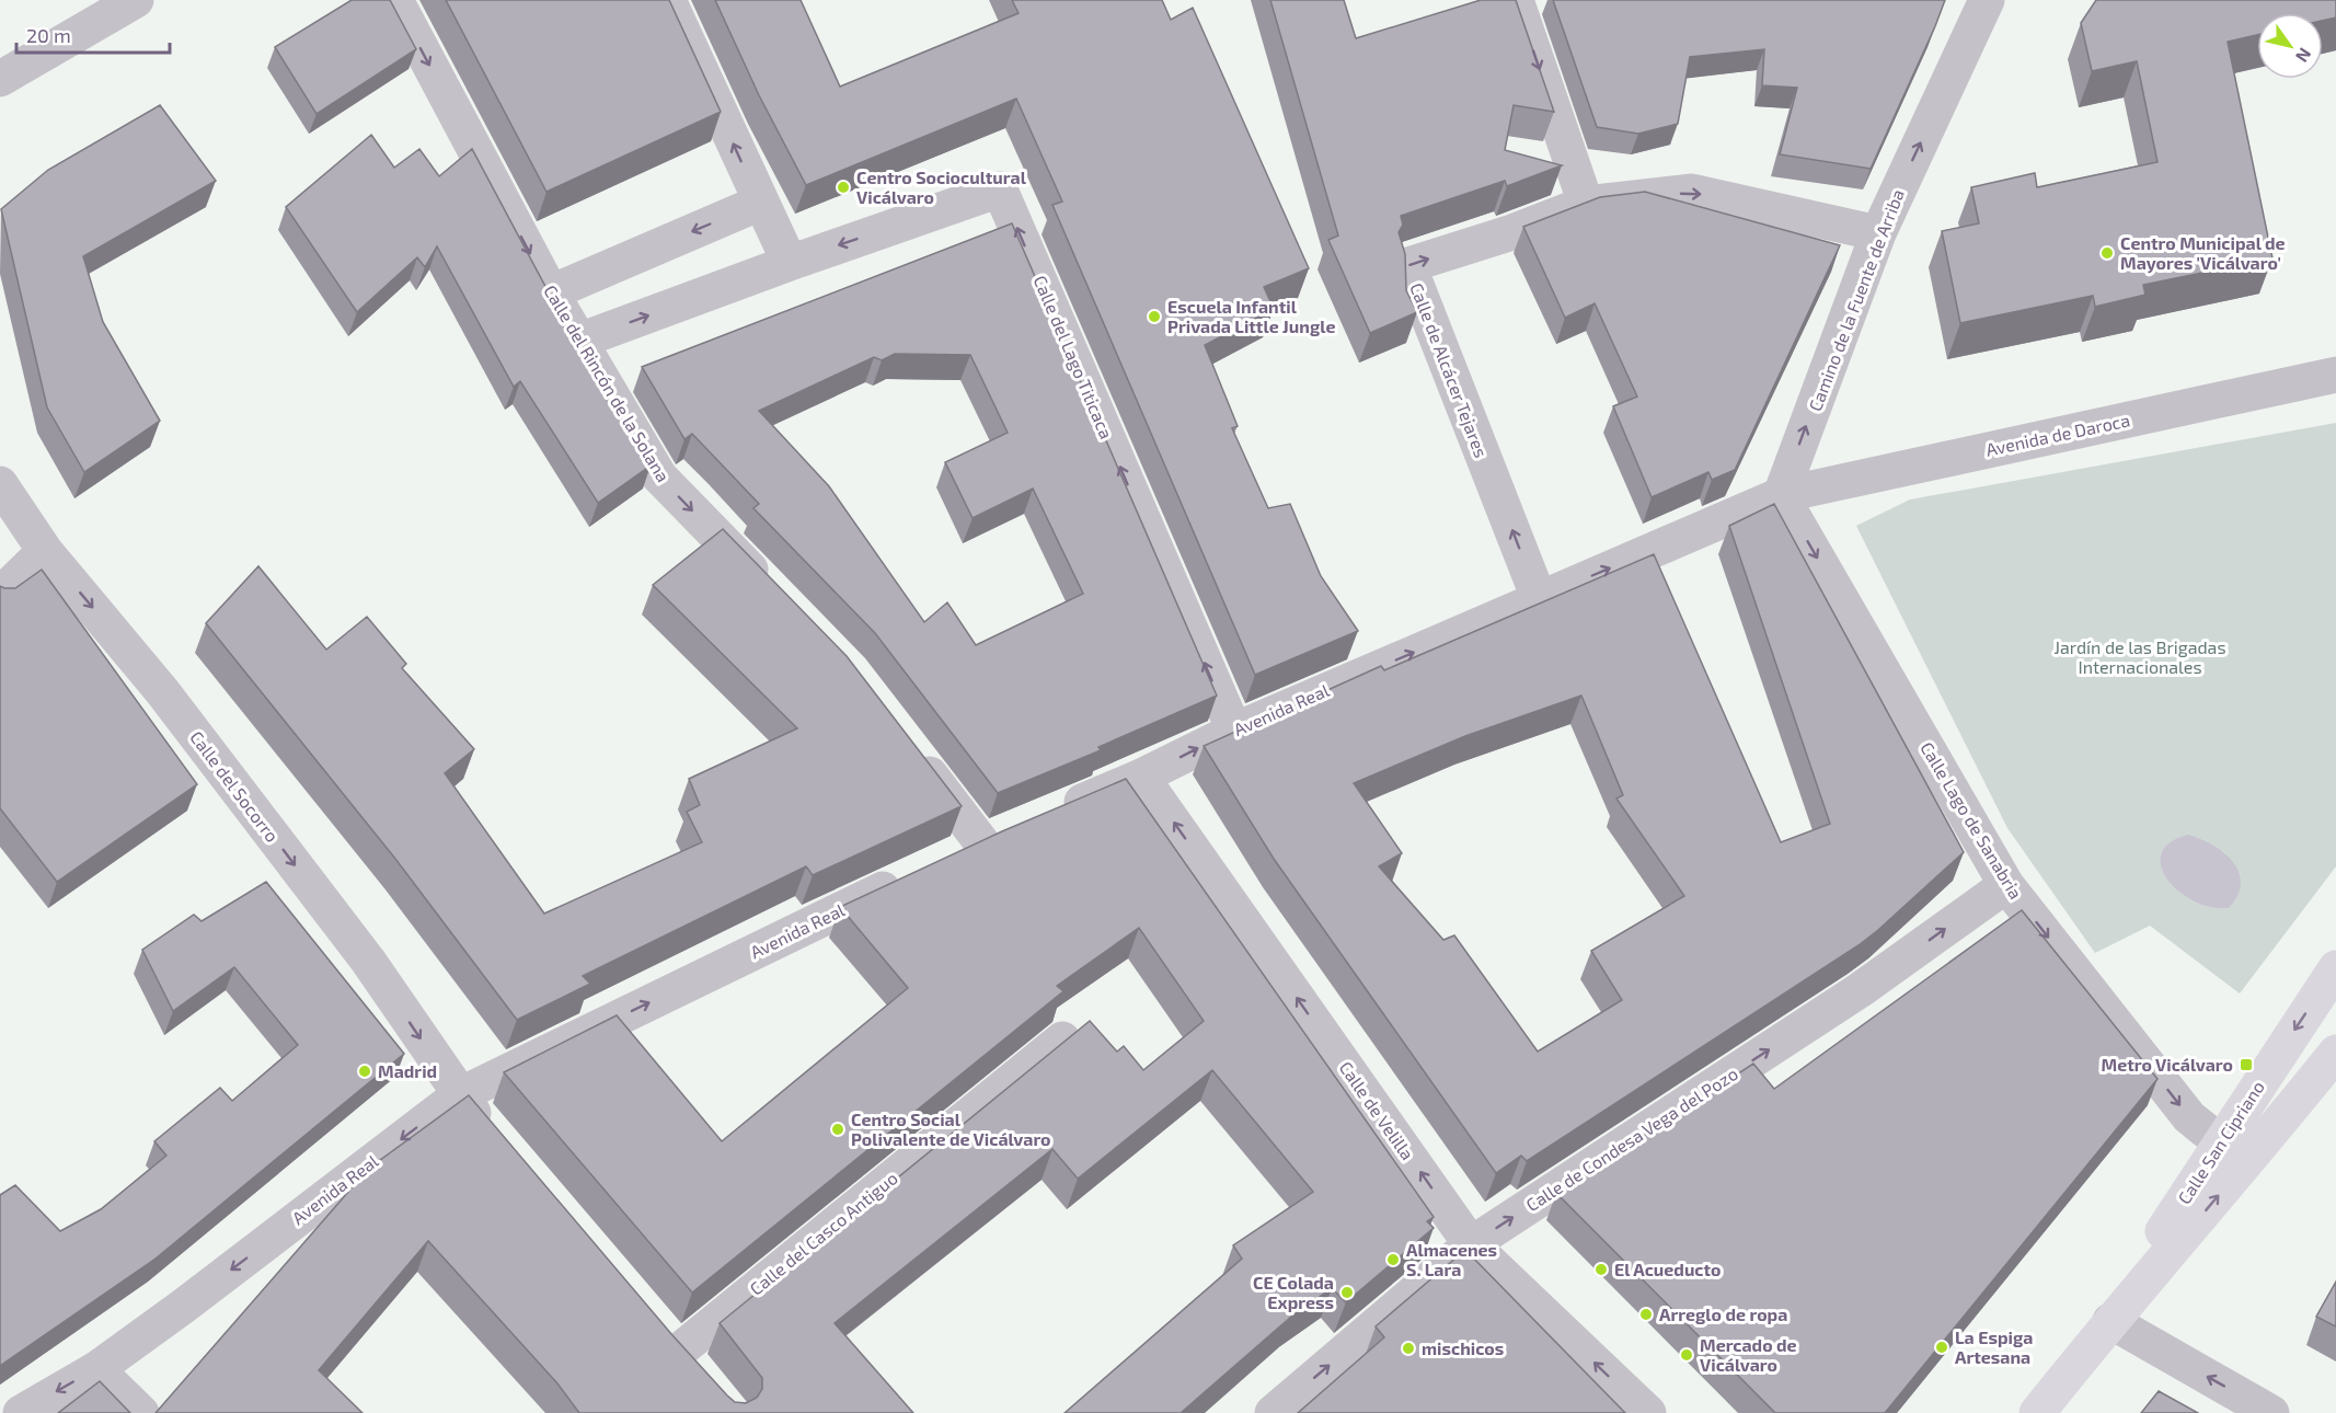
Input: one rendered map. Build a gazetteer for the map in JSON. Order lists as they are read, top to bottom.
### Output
{
  "streets": {
    "street": [
      "Camino de la Fuente de Arriba",
      "Calle del Lago Titicaca",
      "Calle de Alcácer Tejares",
      "Calle del Rincón de la Solana",
      "Avenida de Daroca",
      "Avenida Real",
      "Calle del Socorro",
      "Calle Lago de Sanabria",
      "Calle de Velilla",
      "Calle de Condesa Vega del Pozo",
      "Calle San Cipriano",
      "Calle del Casco Antiguo"
    ]
  },
  "crossings": [
    ["Camino de la Fuente de Arriba", "Calle de Alcácer Tejares"],
    ["Camino de la Fuente de Arriba", "Avenida de Daroca"],
    ["Camino de la Fuente de Arriba", "Avenida Real"],
    ["Camino de la Fuente de Arriba", "Calle Lago de Sanabria"],
    ["Calle del Lago Titicaca", "Calle del Rincón de la Solana"],
    ["Calle del Lago Titicaca", "Avenida Real"],
    ["Calle de Alcácer Tejares", "Avenida Real"],
    ["Avenida de Daroca", "Avenida Real"],
    ["Avenida de Daroca", "Calle Lago de Sanabria"],
    ["Avenida Real", "Calle del Socorro"],
    ["Avenida Real", "Calle Lago de Sanabria"],
    ["Avenida Real", "Calle de Velilla"],
    ["Calle Lago de Sanabria", "Calle de Condesa Vega del Pozo"],
    ["Calle Lago de Sanabria", "Calle San Cipriano"],
    ["Calle de Velilla", "Calle de Condesa Vega del Pozo"]
  ],
  "one_way": [
    "Camino de la Fuente de Arriba",
    "Calle del Socorro",
    "Calle Lago de Sanabria",
    "Calle de Velilla",
    "Calle de Condesa Vega del Pozo"
  ],
  "parks": ["Jardín de las Brigadas Internacionales"],
  "places": {
    "other": [
      "Centro Sociocultural Vicálvaro",
      "Centro Municipal de Mayores 'Vicálvaro'",
      "Escuela Infantil Privada Little Jungle",
      "Madrid",
      "Centro Social Polivalente de Vicálvaro",
      "Almacenes S. Lara",
      "El Acueducto",
      "CE Colada Express",
      "Arreglo de ropa",
      "La Espiga Artesana",
      "mischicos",
      "Mercado de Vicálvaro"
    ],
    "transit": ["Metro Vicálvaro"]
  },
  "scale_bar": "20 m",
  "north": "bottom right"
}
